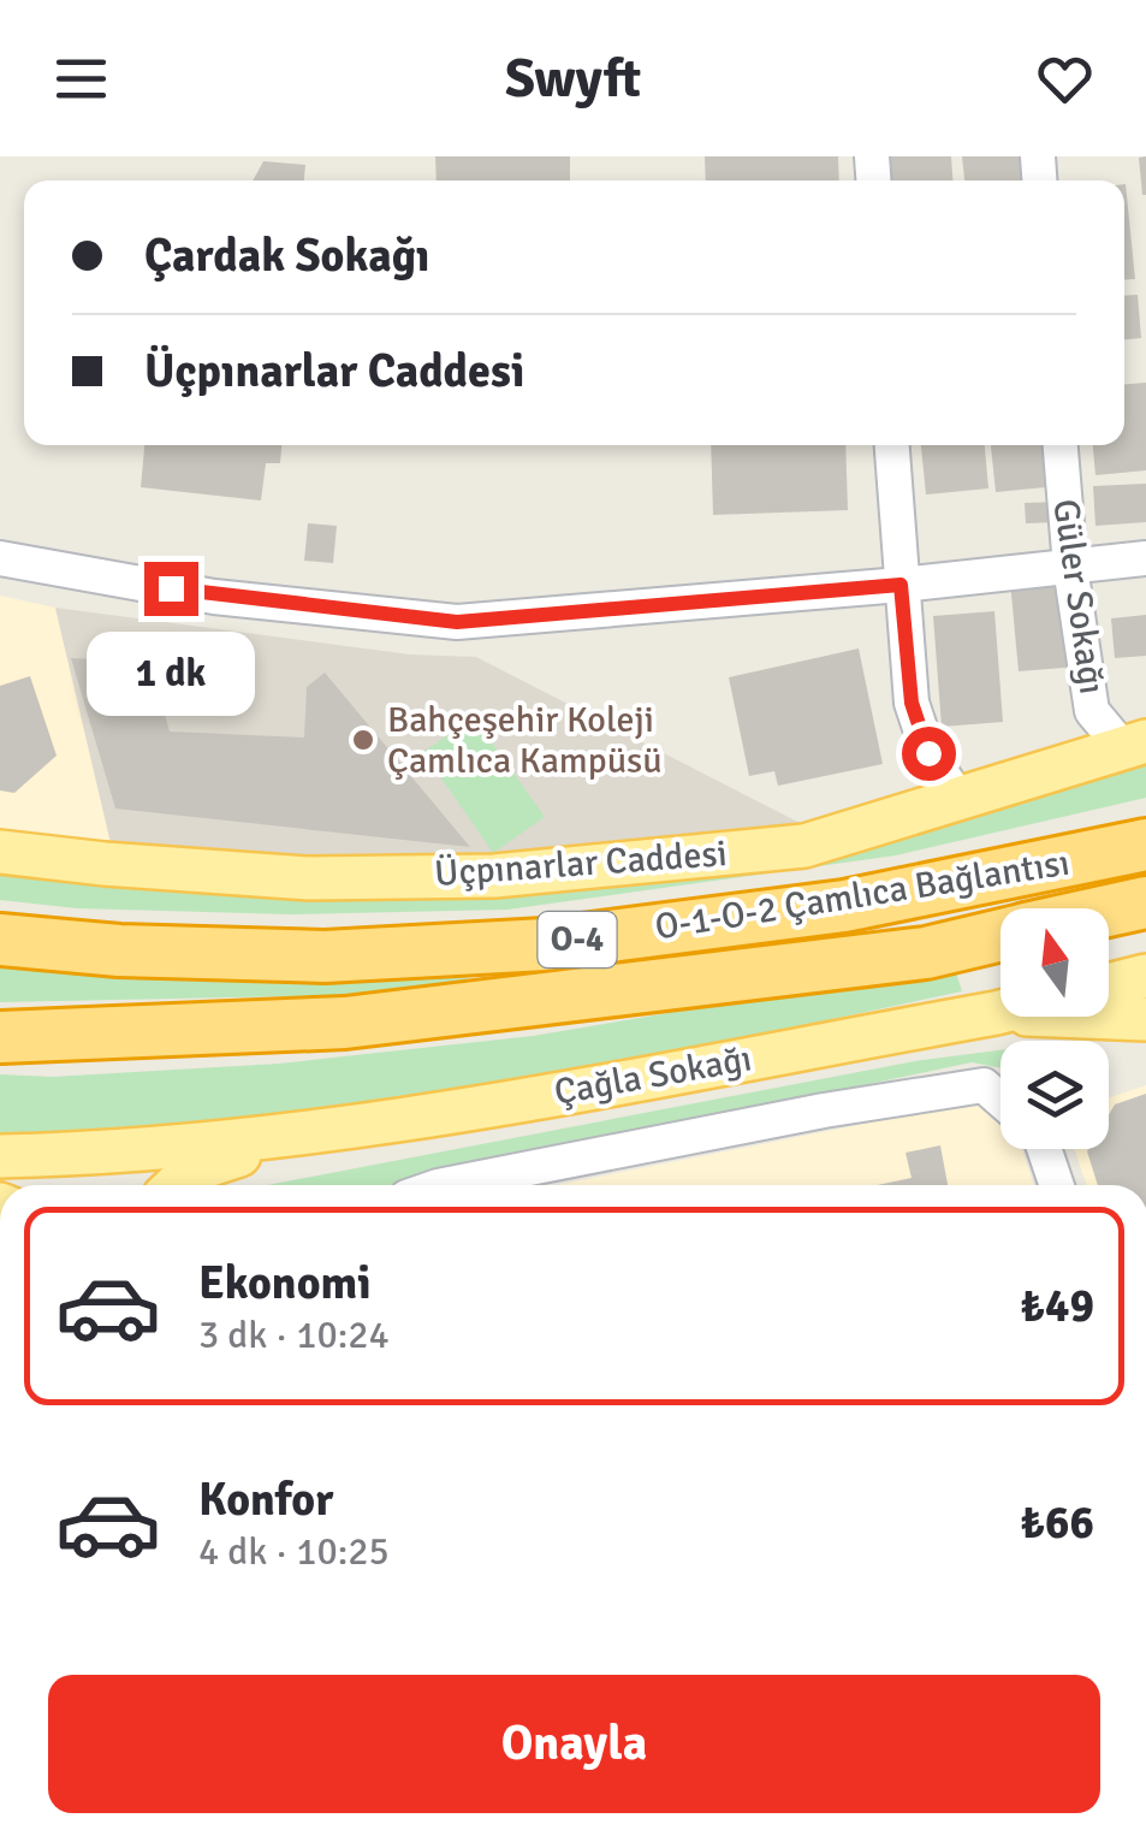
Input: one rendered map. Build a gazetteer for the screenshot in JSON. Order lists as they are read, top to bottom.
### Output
{
  "streets": {
    "highway": ["O-1-O-2 Çamlıca Bağlantısı", "O-4"],
    "main road": ["Üçpınarlar Caddesi", "Çağla Sokağı"],
    "street": ["Güler Sokağı"]
  },
  "crossings": [
    ["Güler Sokağı", "Üçpınarlar Caddesi"]
  ],
  "places": ["Bahçeşehir Koleji Çamlıca Kampüsü"],
  "north": "top",
  "page": {
    "header": "Swyft",
    "banner": ["Çardak Sokağı", "Üçpınarlar Caddesi"],
    "bubble": "1 dk",
    "list": [
      {
        "name": "Ekonomi",
        "note": "3 dk · 10:24",
        "value": "₺49"
      },
      {
        "name": "Konfor",
        "note": "4 dk · 10:25",
        "value": "₺66"
      }
    ],
    "buttons": "Onayla"
  }
}
